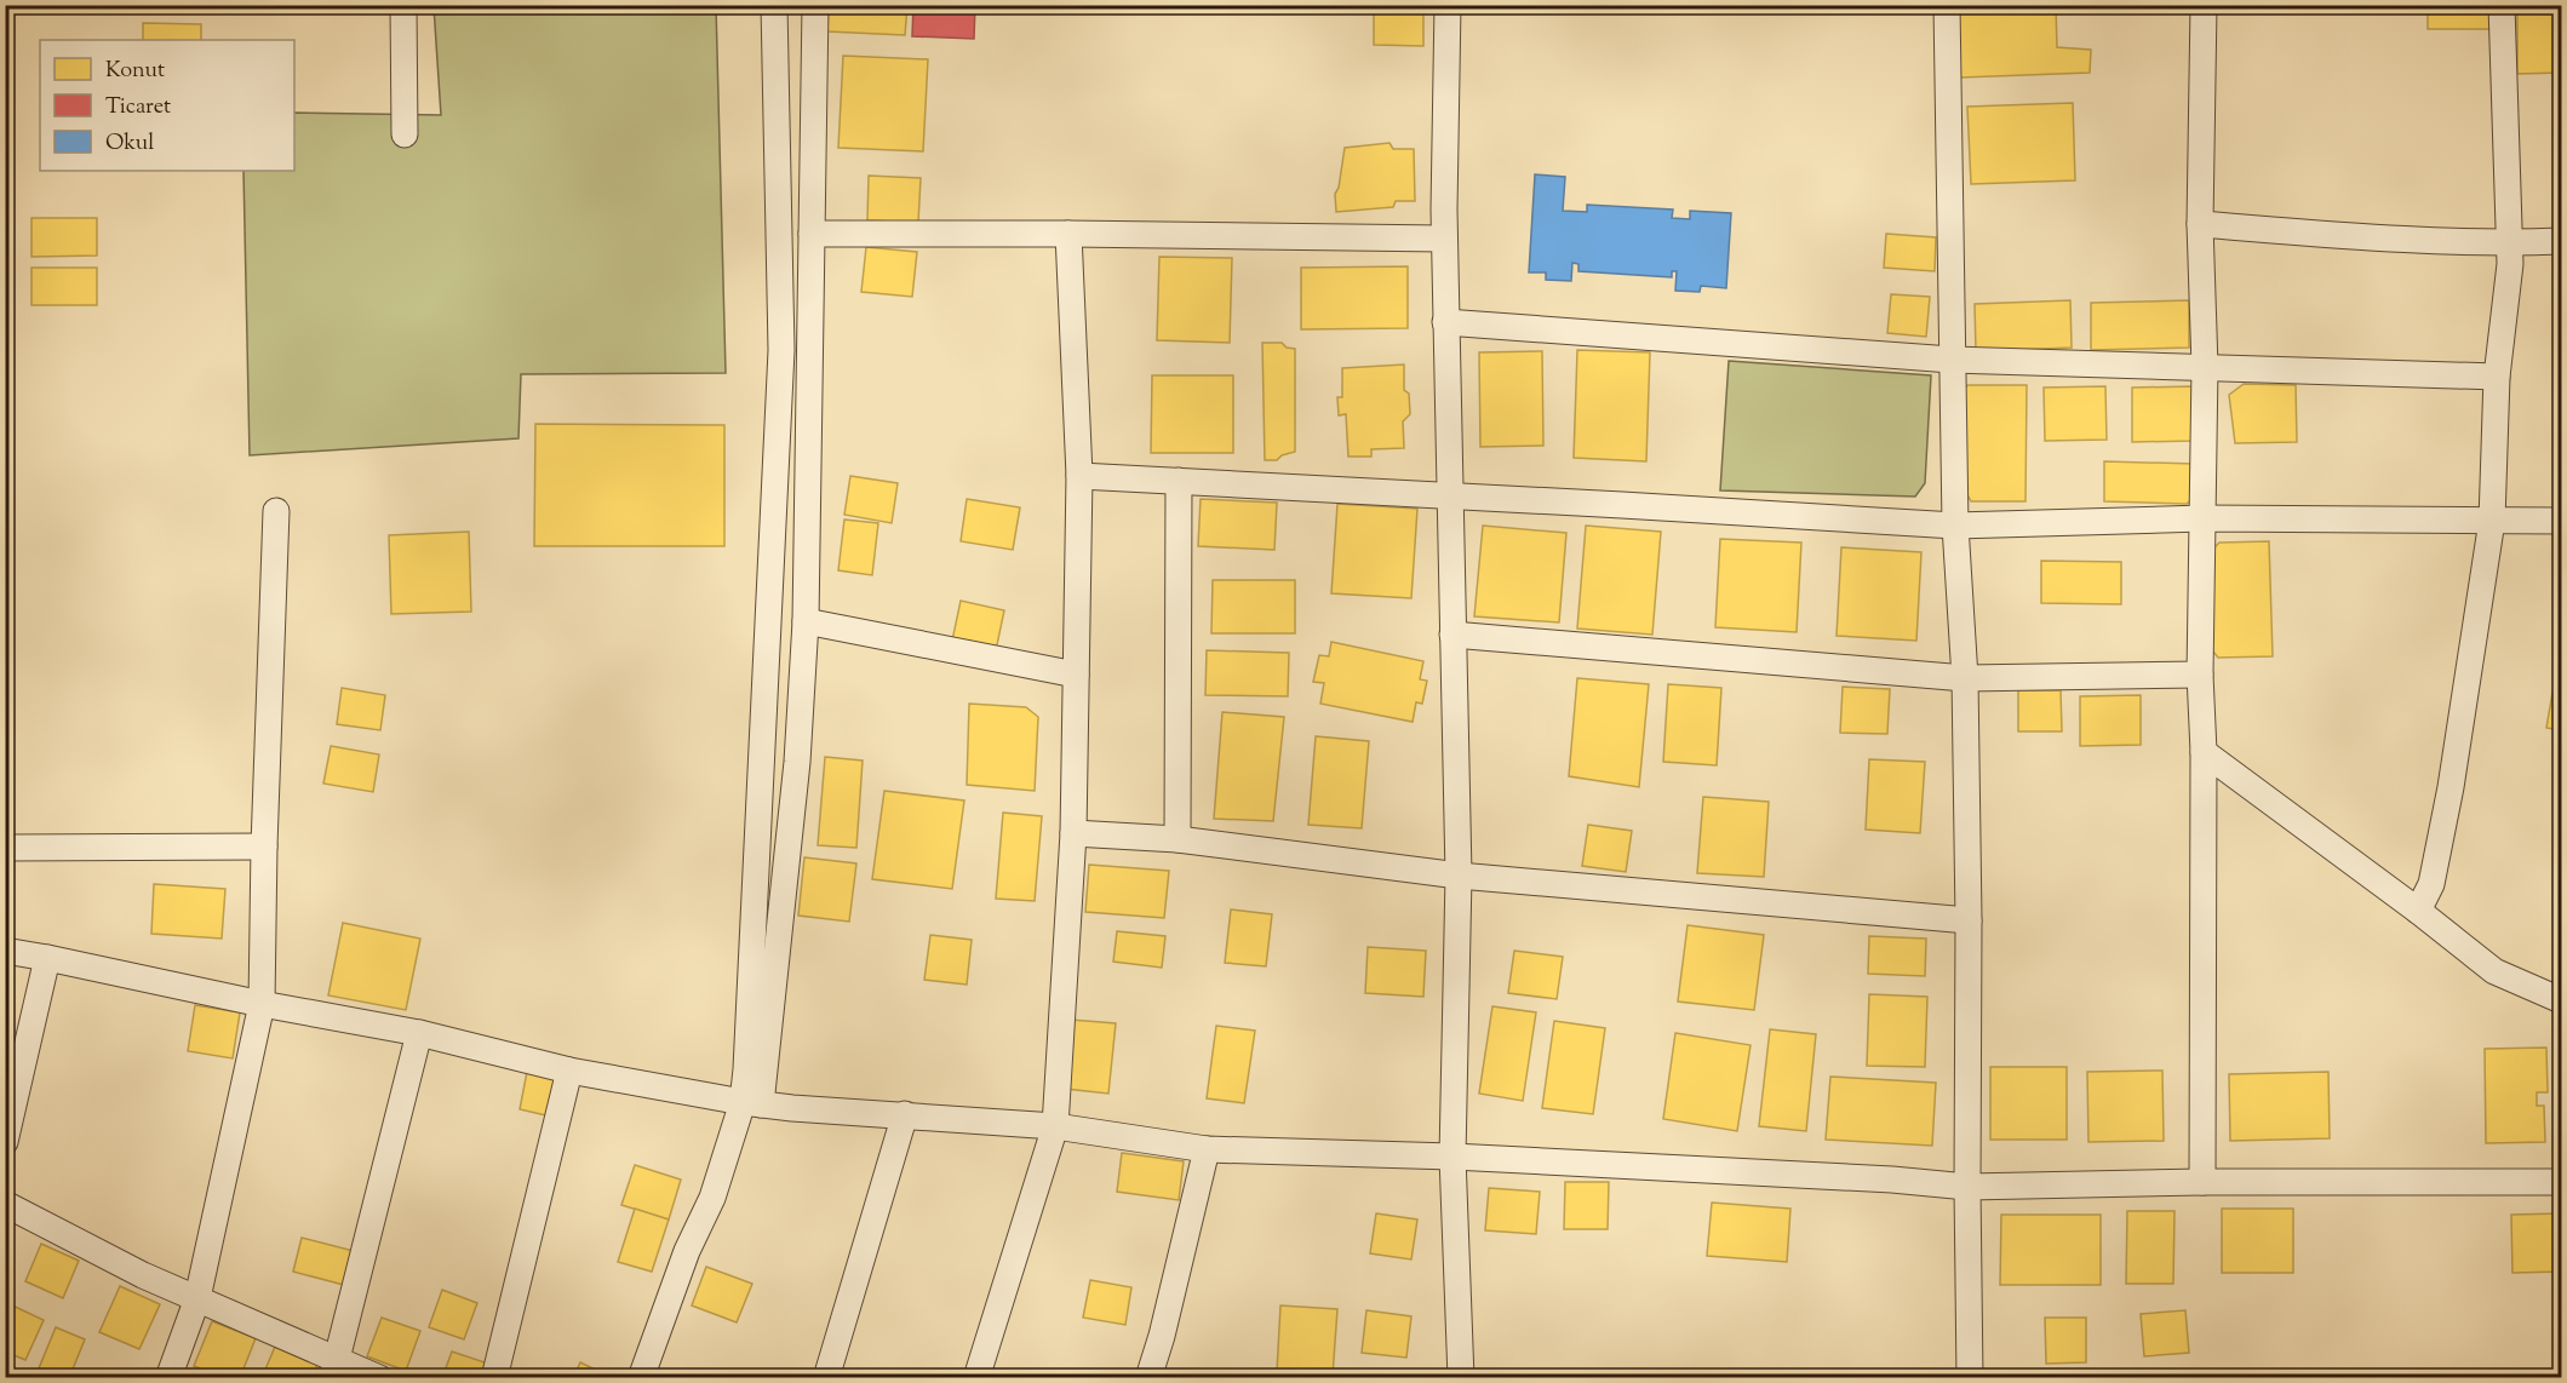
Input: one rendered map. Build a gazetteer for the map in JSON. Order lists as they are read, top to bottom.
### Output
{
  "legend": ["Konut", "Ticaret", "Okul"]
}
